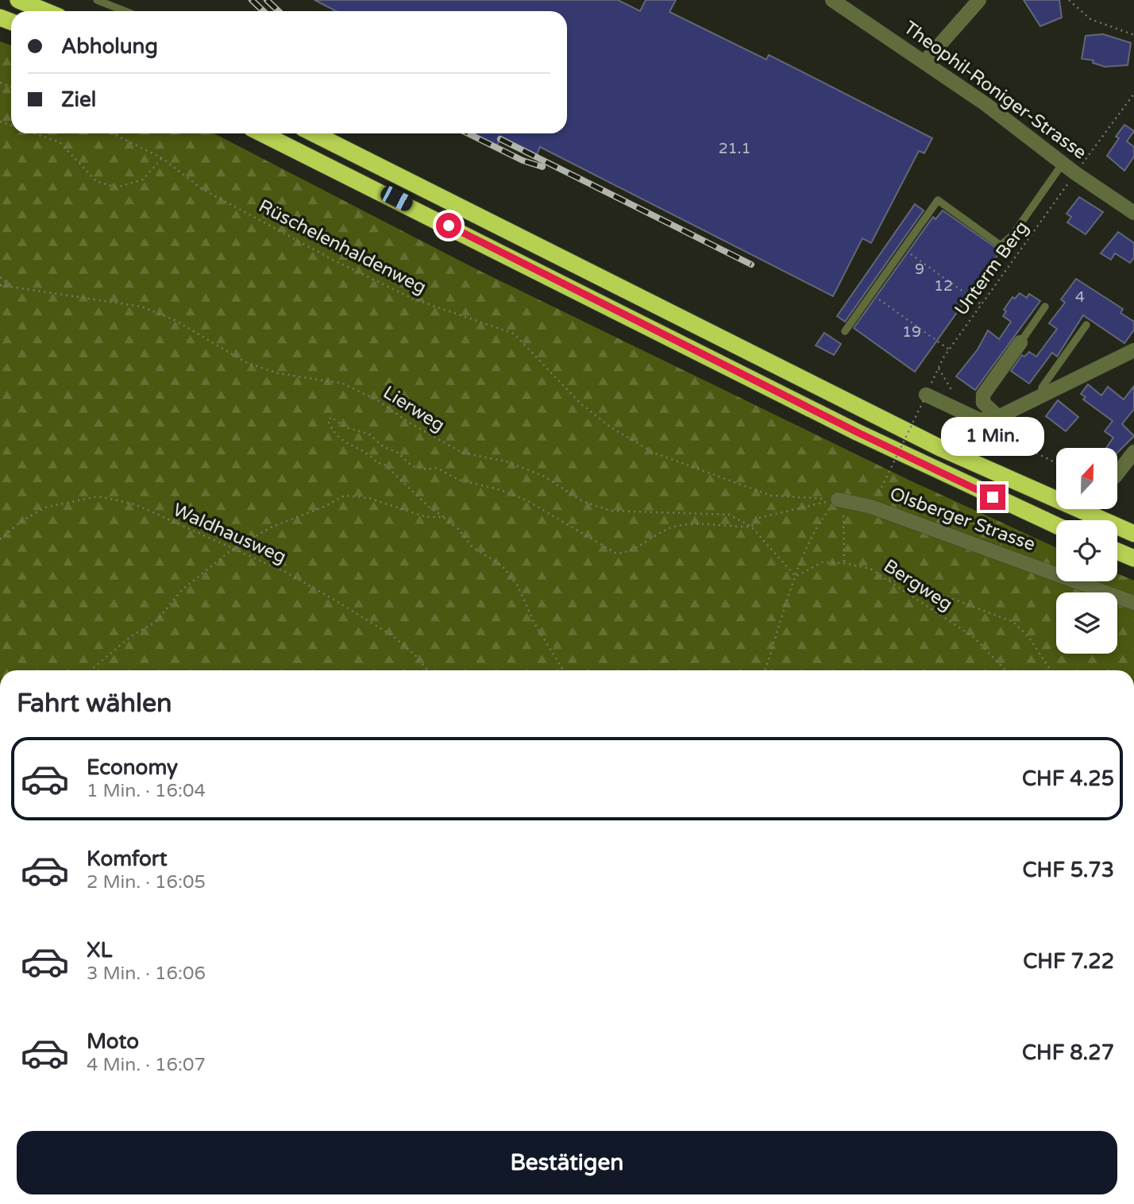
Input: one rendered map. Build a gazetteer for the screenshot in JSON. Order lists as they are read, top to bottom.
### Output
{
  "streets": {
    "street": ["Theophil-Roniger-Strasse", "Olsberger Strasse"],
    "path": [
      "Rüschelenhaldenweg",
      "Unterm Berg",
      "Lierweg",
      "Waldhausweg",
      "Bergweg"
    ]
  },
  "crossings": [
    ["Theophil-Roniger-Strasse", "Unterm Berg"],
    ["Rüschelenhaldenweg", "Olsberger Strasse"],
    ["Lierweg", "Bergweg"]
  ],
  "house_numbers": [
    "21.1",
    "9",
    "12",
    "4",
    "19"
  ],
  "north": "top",
  "page": {
    "banner": ["Abholung", "Ziel"],
    "bubble": "1 Min.",
    "heading": "Fahrt wählen",
    "list": [
      {
        "name": "Economy",
        "note": "1 Min. · 16:04",
        "value": "CHF 4.25"
      },
      {
        "name": "Komfort",
        "note": "2 Min. · 16:05",
        "value": "CHF 5.73"
      },
      {
        "name": "XL",
        "note": "3 Min. · 16:06",
        "value": "CHF 7.22"
      },
      {
        "name": "Moto",
        "note": "4 Min. · 16:07",
        "value": "CHF 8.27"
      }
    ],
    "buttons": "Bestätigen"
  }
}
